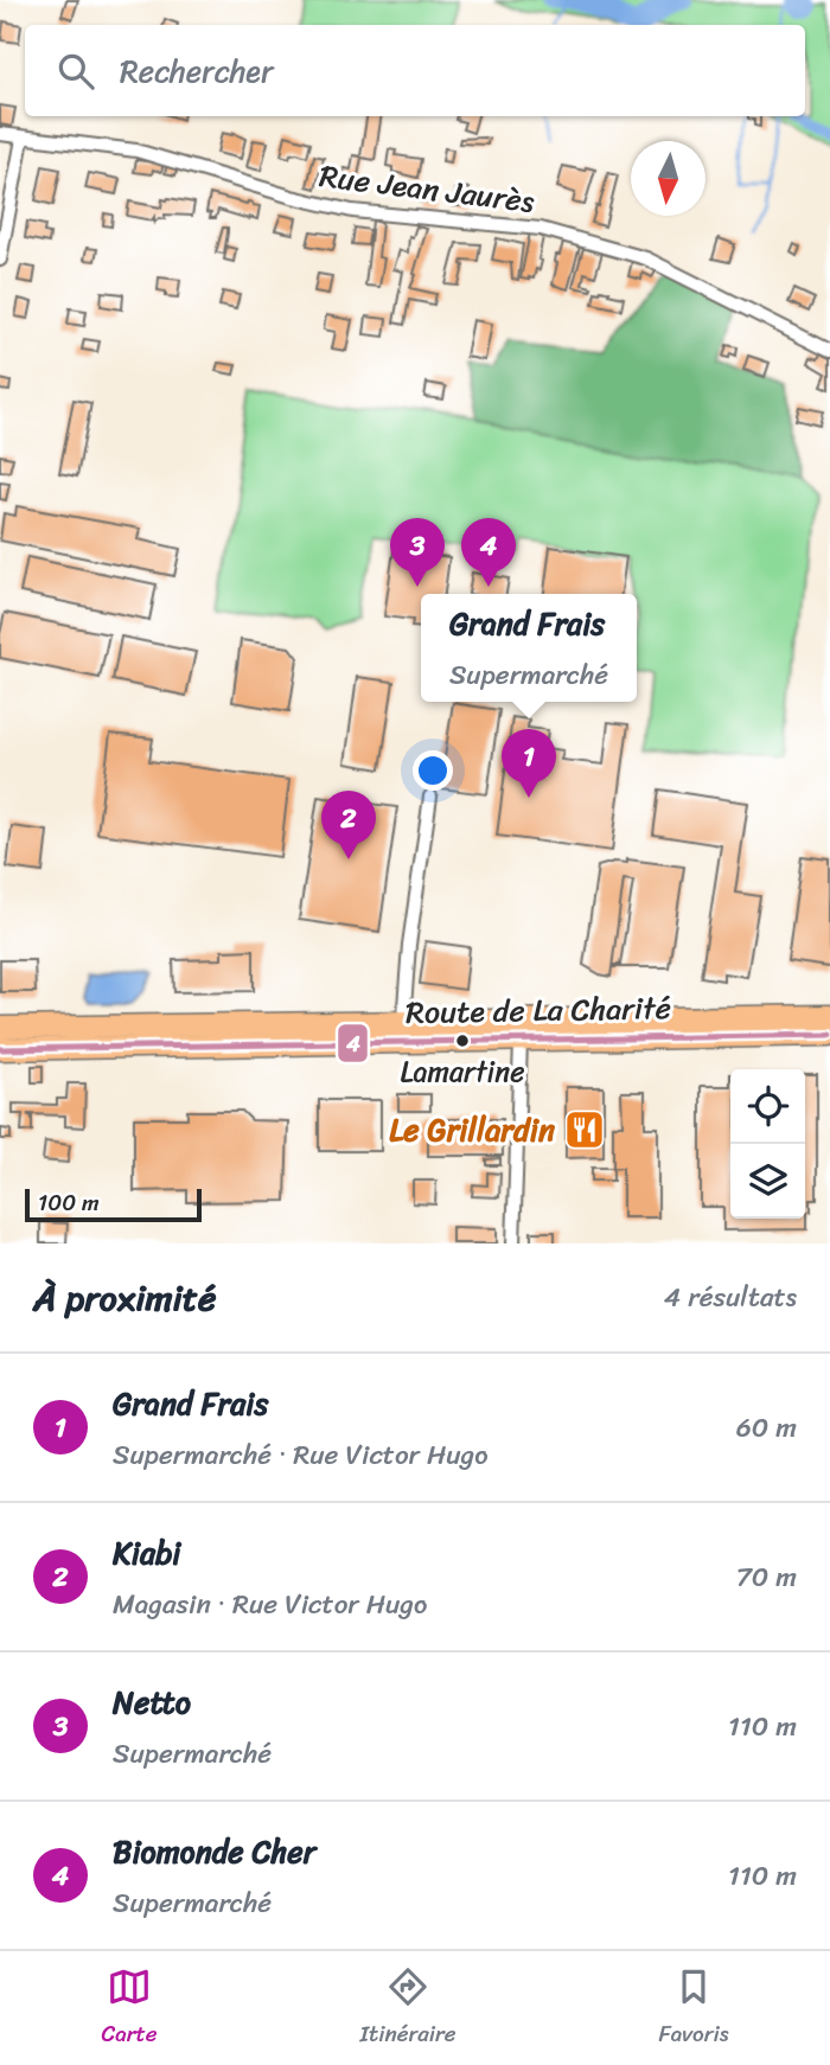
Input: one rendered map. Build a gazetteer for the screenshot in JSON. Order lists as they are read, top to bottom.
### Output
{
  "streets": {
    "main road": ["Route de La Charité"],
    "street": ["Rue Jean Jaurès"]
  },
  "places": {
    "other": ["Lamartine"],
    "restaurant": ["Le Grillardin"]
  },
  "lines": ["transit line 4"],
  "scale_bar": "100 m",
  "north": "bottom",
  "page": {
    "search": "Rechercher",
    "pins": [
      "3",
      "4",
      "1",
      "2"
    ],
    "popup": ["Grand Frais", "Supermarché"],
    "scale": "100 m",
    "heading": ["À proximité", "4 résultats"],
    "list": [
      {
        "mark": "1",
        "name": "Grand Frais",
        "note": "Supermarché · Rue Victor Hugo",
        "value": "60 m"
      },
      {
        "mark": "2",
        "name": "Kiabi",
        "note": "Magasin · Rue Victor Hugo",
        "value": "70 m"
      },
      {
        "mark": "3",
        "name": "Netto",
        "note": "Supermarché",
        "value": "110 m"
      },
      {
        "mark": "4",
        "name": "Biomonde Cher",
        "note": "Supermarché",
        "value": "110 m"
      }
    ],
    "nav": ["Carte", "Itinéraire", "Favoris"]
  }
}
